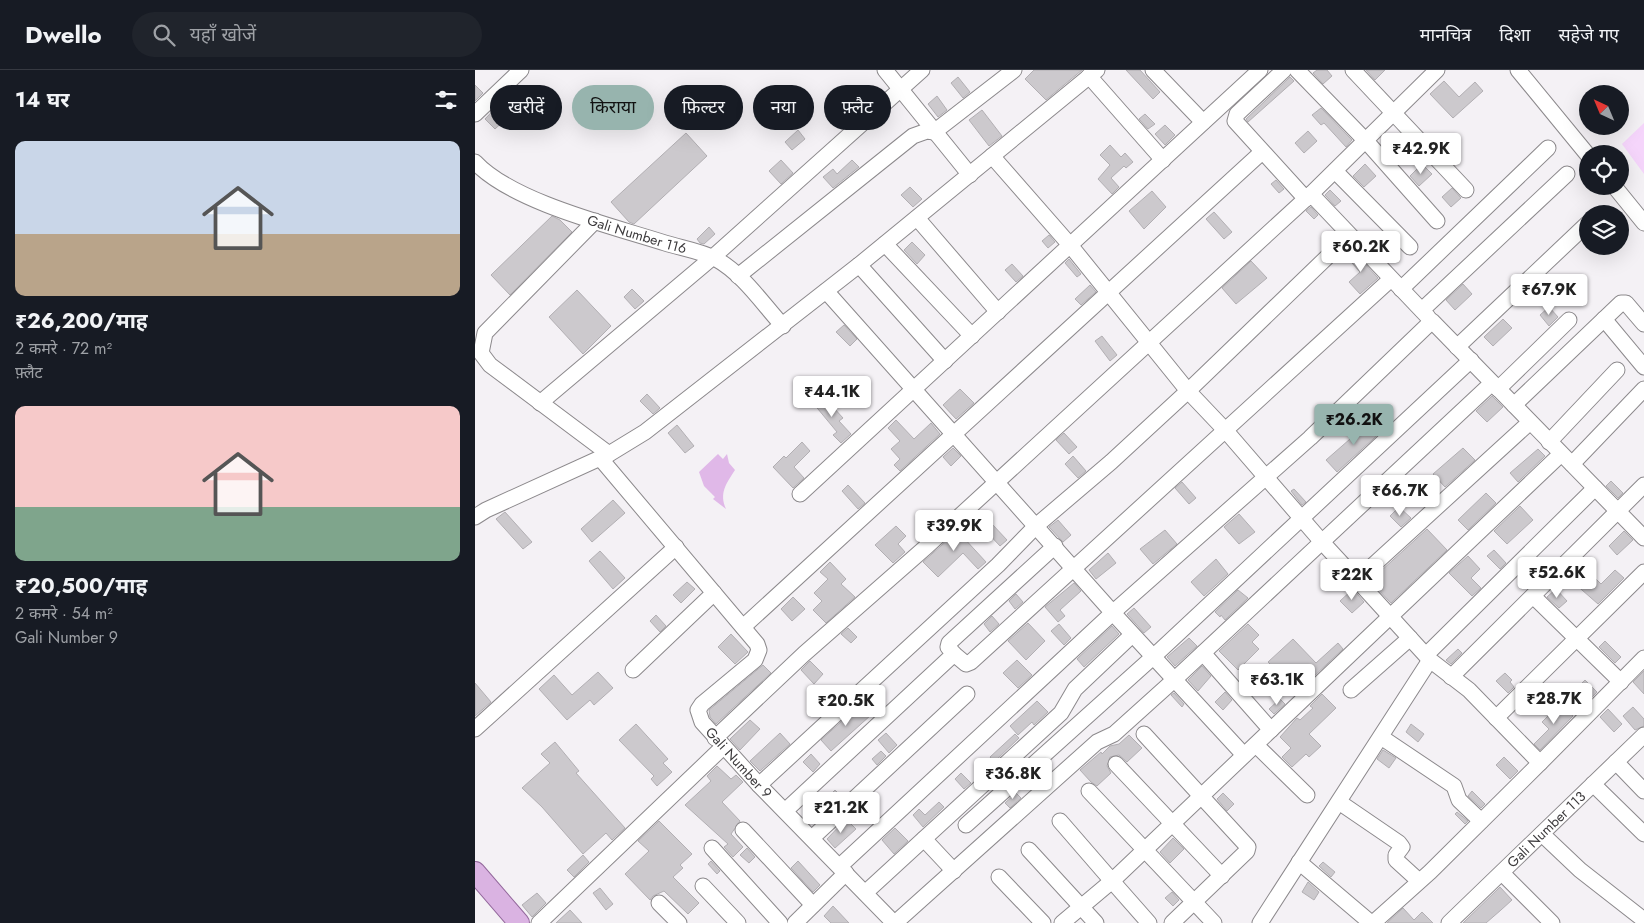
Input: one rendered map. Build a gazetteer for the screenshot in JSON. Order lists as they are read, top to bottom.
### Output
{
  "streets": {
    "street": ["Gali Number 116", "Gali Number 9", "Gali Number 113"]
  },
  "crossings": [
    ["Gali Number 116", "Gali Number 9"]
  ],
  "north": "top left",
  "page": {
    "header": "Dwello",
    "search": "यहाँ खोजें",
    "nav": ["मानचित्र", "दिशा", "सहेजे गए"],
    "heading": "14 घर",
    "chip": [
      "खरीदें",
      "किराया",
      "फ़िल्टर",
      "नया",
      "फ़्लैट"
    ],
    "list": [
      {
        "name": "₹26,200/माह",
        "note": "2 कमरे · 72 m² · फ़्लैट"
      },
      {
        "name": "₹20,500/माह",
        "note": "2 कमरे · 54 m² · Gali Number 9"
      }
    ],
    "price": [
      "₹42.9K",
      "₹60.2K",
      "₹67.9K",
      "₹44.1K",
      "₹26.2K",
      "₹66.7K",
      "₹39.9K",
      "₹52.6K",
      "₹22K",
      "₹63.1K",
      "₹28.7K",
      "₹20.5K",
      "₹36.8K",
      "₹21.2K"
    ]
  }
}
